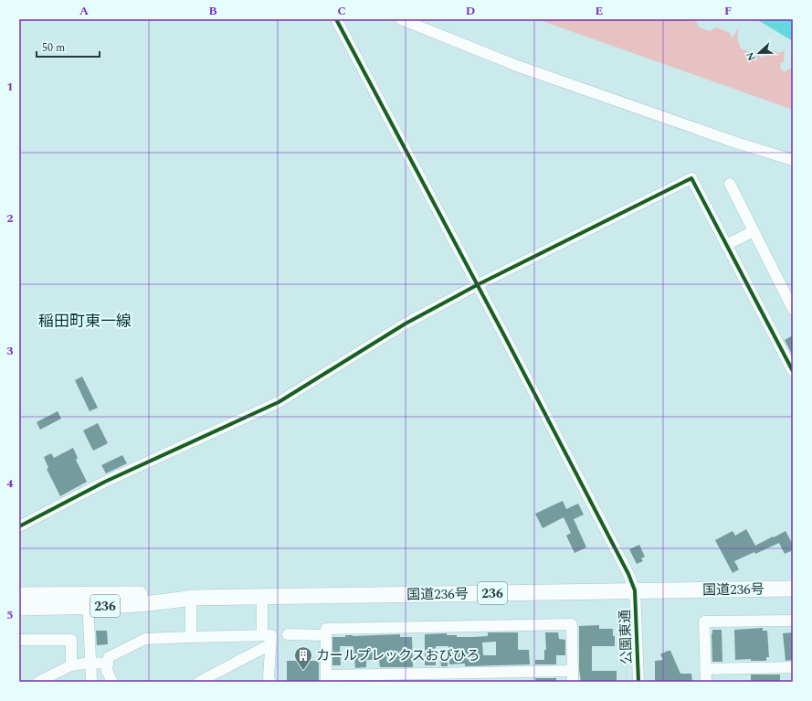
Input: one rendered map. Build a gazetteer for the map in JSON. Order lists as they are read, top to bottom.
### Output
{
  "streets": {
    "highway": ["国道236号", "236"],
    "street": ["公園東通"]
  },
  "crossings": [
    ["国道236号", "公園東通"]
  ],
  "districts": ["稲田町東一線"],
  "places": {
    "building": ["カールプレックスおびひろ"]
  },
  "scale_bar": "50 m",
  "north": "left",
  "grid": {
    "columns": [
      "A",
      "B",
      "C",
      "D",
      "E",
      "F"
    ],
    "rows": [
      "1",
      "2",
      "3",
      "4",
      "5"
    ]
  }
}
